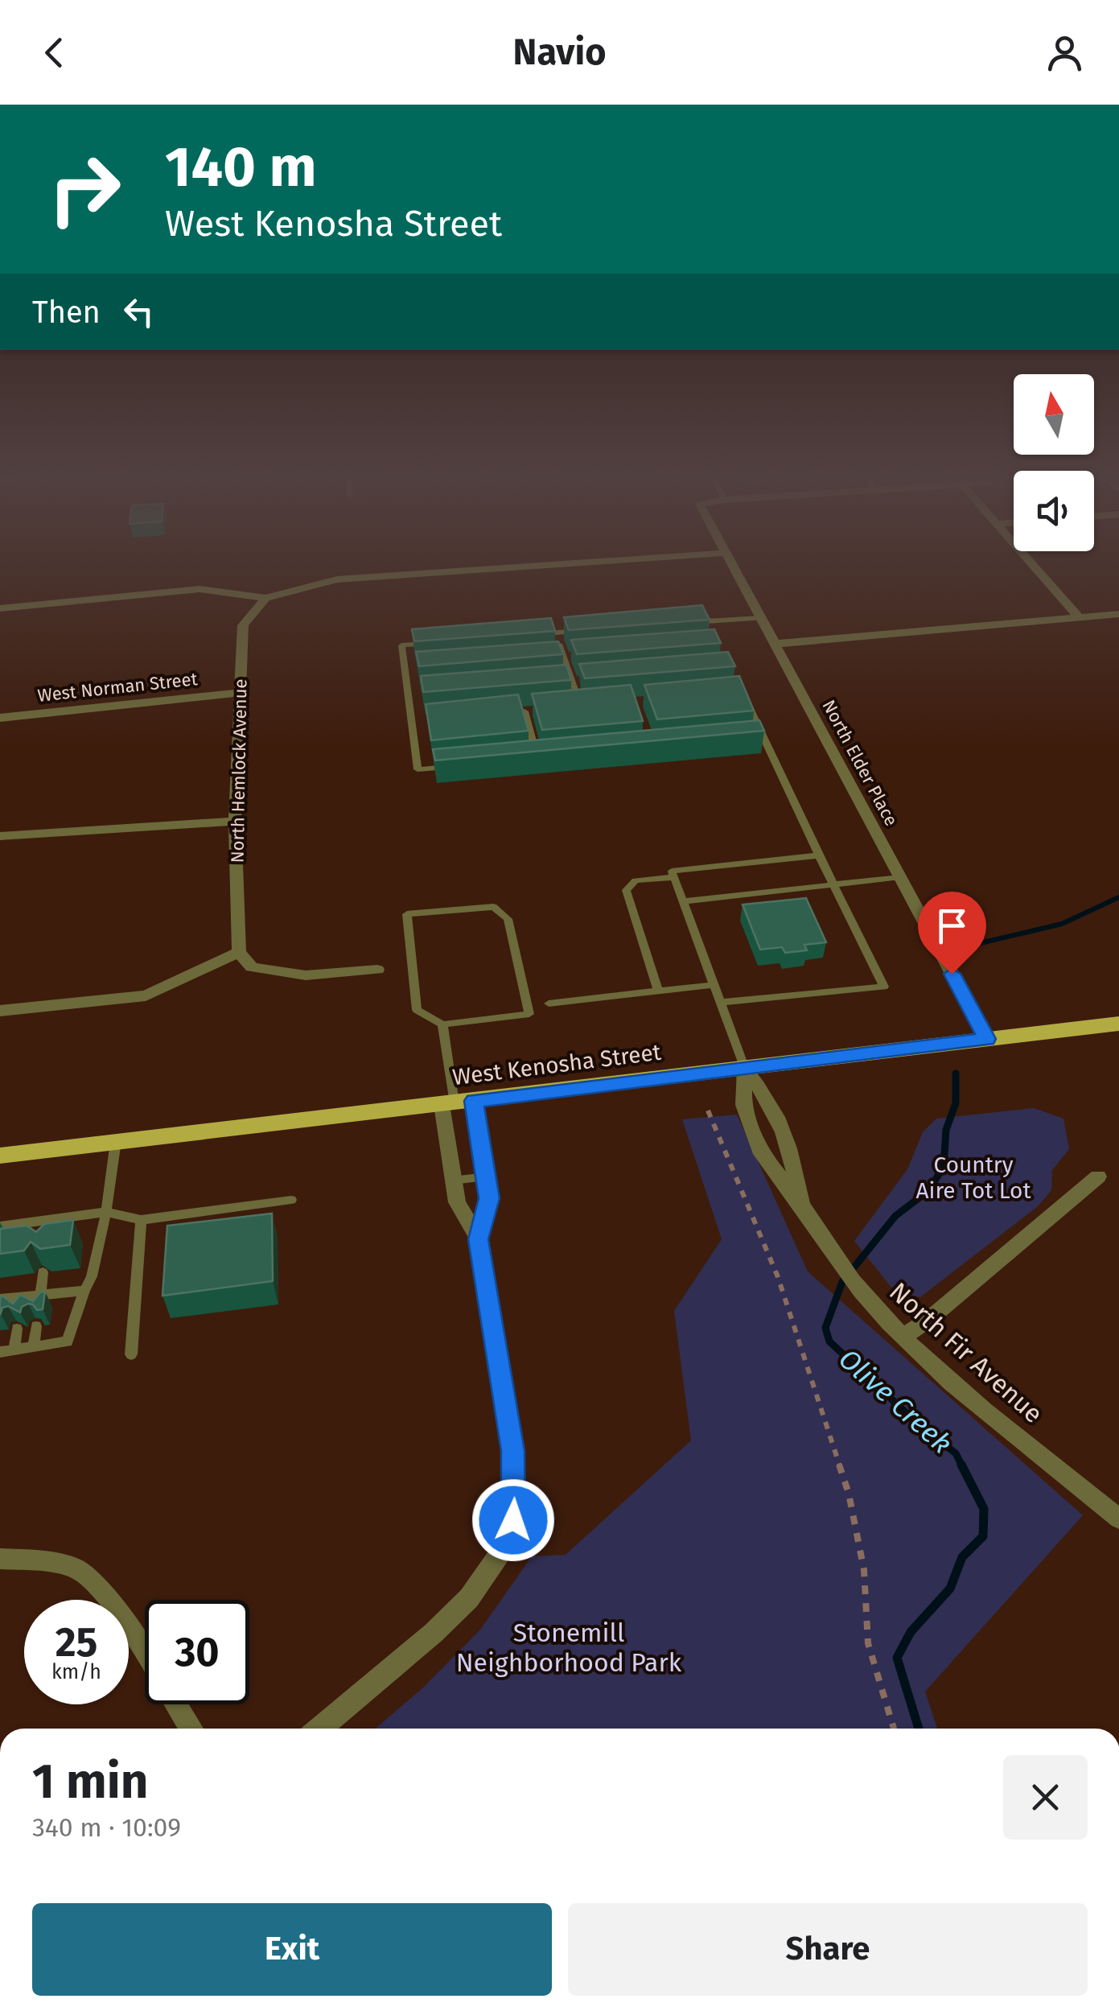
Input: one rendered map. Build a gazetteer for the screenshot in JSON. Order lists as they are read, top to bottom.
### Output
{
  "streets": {
    "main road": ["West Kenosha Street"],
    "street": [
      "West Norman Street",
      "North Elder Place",
      "North Hemlock Avenue",
      "North Fir Avenue"
    ]
  },
  "crossings": [
    ["West Norman Street", "North Hemlock Avenue"],
    ["North Elder Place", "West Kenosha Street"],
    ["West Kenosha Street", "North Fir Avenue"]
  ],
  "water": ["Olive Creek"],
  "parks": ["Country Aire Tot Lot", "Stonemill Neighborhood Park"],
  "north": "top",
  "page": {
    "header": "Navio",
    "turn": ["140 m", "West Kenosha Street"],
    "then": "Then",
    "speed": "25 km/h",
    "limit": "30",
    "heading": ["1 min", "340 m · 10:09"],
    "buttons": ["Exit", "Share"]
  }
}
